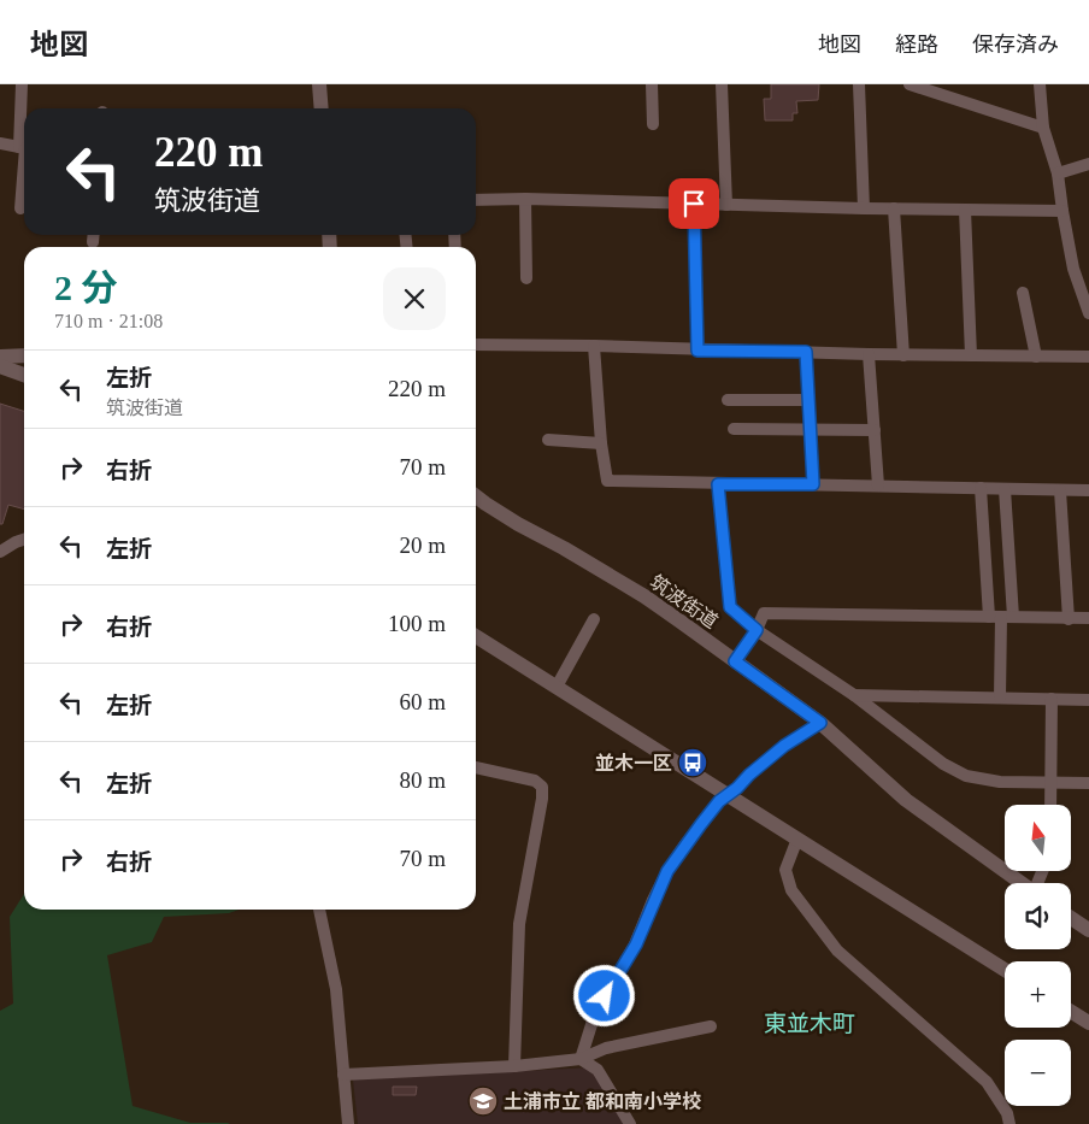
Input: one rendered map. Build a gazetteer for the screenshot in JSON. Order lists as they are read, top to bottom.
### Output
{
  "streets": {
    "street": ["筑波街道"]
  },
  "districts": ["東並木町"],
  "places": {
    "bus stop": ["並木一区"],
    "school or university": ["土浦市立 都和南小学校"]
  },
  "north": "top",
  "page": {
    "header": "地図",
    "nav": ["地図", "経路", "保存済み"],
    "turn": ["220 m", "筑波街道"],
    "heading": ["2 分", "710 m · 21:08"],
    "list": [
      {
        "name": "左折",
        "note": "筑波街道",
        "value": "220 m"
      },
      {
        "name": "右折",
        "value": "70 m"
      },
      {
        "name": "左折",
        "value": "20 m"
      },
      {
        "name": "右折",
        "value": "100 m"
      },
      {
        "name": "左折",
        "value": "60 m"
      },
      {
        "name": "左折",
        "value": "80 m"
      },
      {
        "name": "右折",
        "value": "70 m"
      }
    ],
    "map_buttons": ["+", "−"]
  }
}
